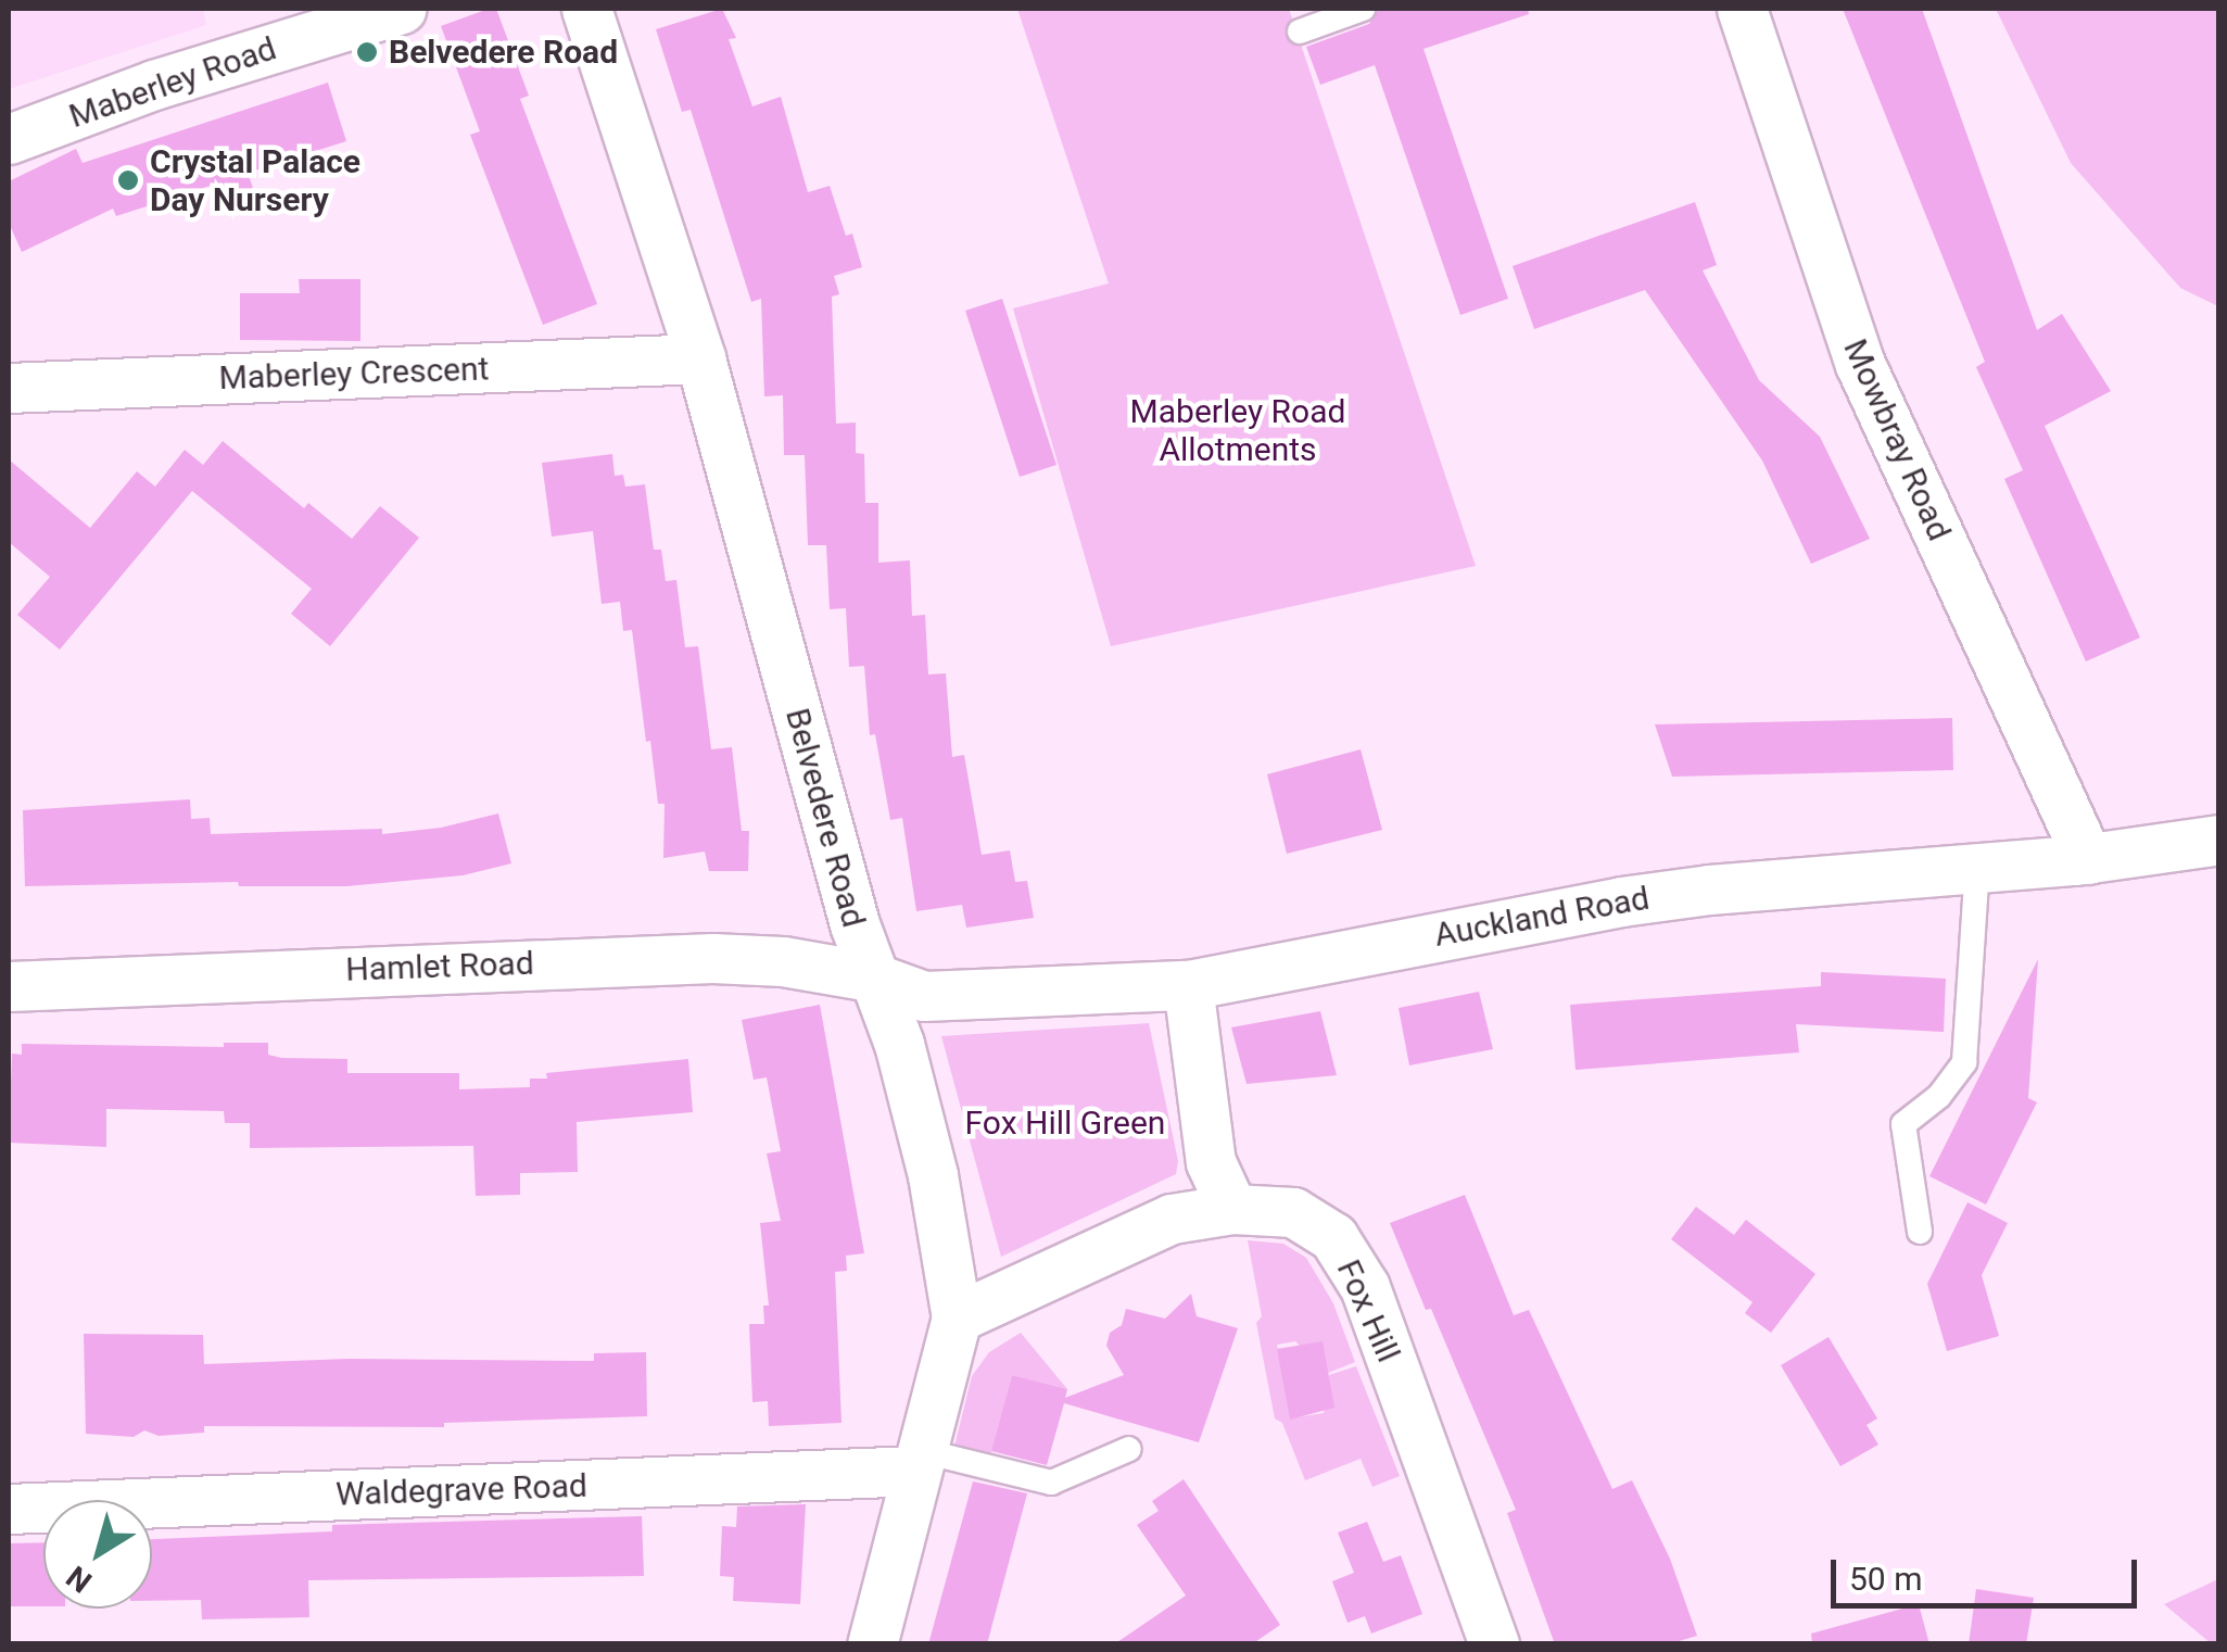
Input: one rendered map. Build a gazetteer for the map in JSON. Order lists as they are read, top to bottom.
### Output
{
  "streets": {
    "street": [
      "Maberley Road",
      "Maberley Crescent",
      "Mowbray Road",
      "Belvedere Road",
      "Auckland Road",
      "Hamlet Road",
      "Fox Hill",
      "Waldegrave Road"
    ]
  },
  "crossings": [
    ["Maberley Crescent", "Belvedere Road"],
    ["Mowbray Road", "Auckland Road"],
    ["Belvedere Road", "Auckland Road"],
    ["Belvedere Road", "Hamlet Road"],
    ["Belvedere Road", "Waldegrave Road"],
    ["Auckland Road", "Hamlet Road"]
  ],
  "parks": ["Maberley Road Allotments", "Fox Hill Green"],
  "places": ["Belvedere Road", "Crystal Palace Day Nursery"],
  "scale_bar": "50 m",
  "north": "bottom left"
}
